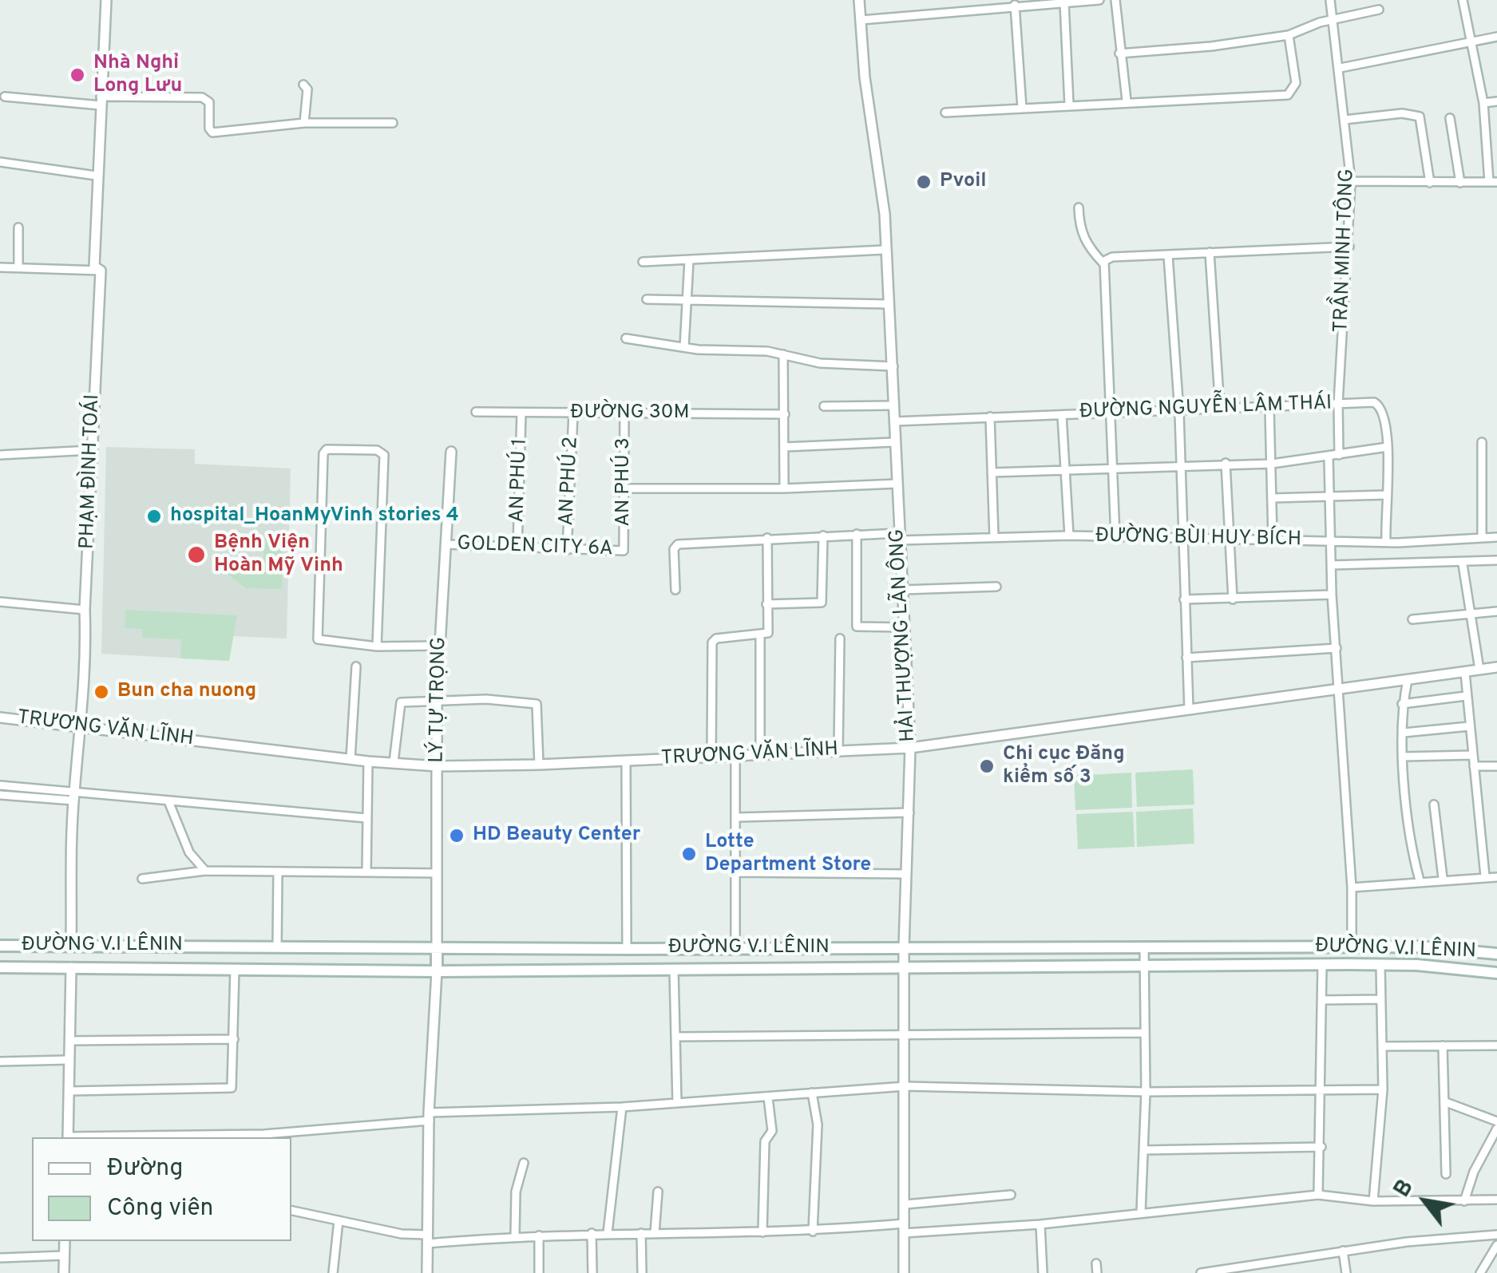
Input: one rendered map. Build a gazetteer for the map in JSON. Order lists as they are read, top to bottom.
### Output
{
  "streets": {
    "main road": ["ĐƯỜNG V.I LÊNIN"],
    "street": [
      "TRẦN MINH TÔNG",
      "ĐƯỜNG NGUYỄN LÂM THÁI",
      "ĐƯỜNG 30M",
      "PHẠM ĐÌNH TOÁI",
      "AN PHÚ 1",
      "AN PHÚ 2",
      "AN PHÚ 3",
      "ĐƯỜNG BÙI HUY BÍCH",
      "GOLDEN CITY 6A",
      "HẢI THƯỢNG LÃN ÔNG",
      "LÝ TỰ TRỌNG",
      "TRƯƠNG VĂN LĨNH"
    ]
  },
  "crossings": [
    ["TRẦN MINH TÔNG", "ĐƯỜNG NGUYỄN LÂM THÁI"],
    ["ĐƯỜNG NGUYỄN LÂM THÁI", "ĐƯỜNG BÙI HUY BÍCH"],
    ["ĐƯỜNG NGUYỄN LÂM THÁI", "HẢI THƯỢNG LÃN ÔNG"],
    ["ĐƯỜNG 30M", "AN PHÚ 1"],
    ["ĐƯỜNG 30M", "AN PHÚ 2"],
    ["ĐƯỜNG 30M", "AN PHÚ 3"],
    ["PHẠM ĐÌNH TOÁI", "TRƯƠNG VĂN LĨNH"],
    ["PHẠM ĐÌNH TOÁI", "ĐƯỜNG V.I LÊNIN"],
    ["AN PHÚ 1", "GOLDEN CITY 6A"],
    ["AN PHÚ 2", "GOLDEN CITY 6A"],
    ["AN PHÚ 3", "GOLDEN CITY 6A"],
    ["ĐƯỜNG BÙI HUY BÍCH", "HẢI THƯỢNG LÃN ÔNG"],
    ["GOLDEN CITY 6A", "LÝ TỰ TRỌNG"],
    ["HẢI THƯỢNG LÃN ÔNG", "TRƯƠNG VĂN LĨNH"],
    ["HẢI THƯỢNG LÃN ÔNG", "ĐƯỜNG V.I LÊNIN"],
    ["LÝ TỰ TRỌNG", "TRƯƠNG VĂN LĨNH"],
    ["LÝ TỰ TRỌNG", "ĐƯỜNG V.I LÊNIN"]
  ],
  "places": [
    "Nhà Nghỉ Long Lưu",
    "Pvoil",
    "hospital_HoanMyVinh stories 4",
    "Bệnh Viện Hoàn Mỹ Vinh",
    "Bun cha nuong",
    "Chi cục Đăng kiểm số 3",
    "HD Beauty Center",
    "Lotte Department Store"
  ],
  "legend": ["Đường", "Công viên"],
  "north": "top left"
}
